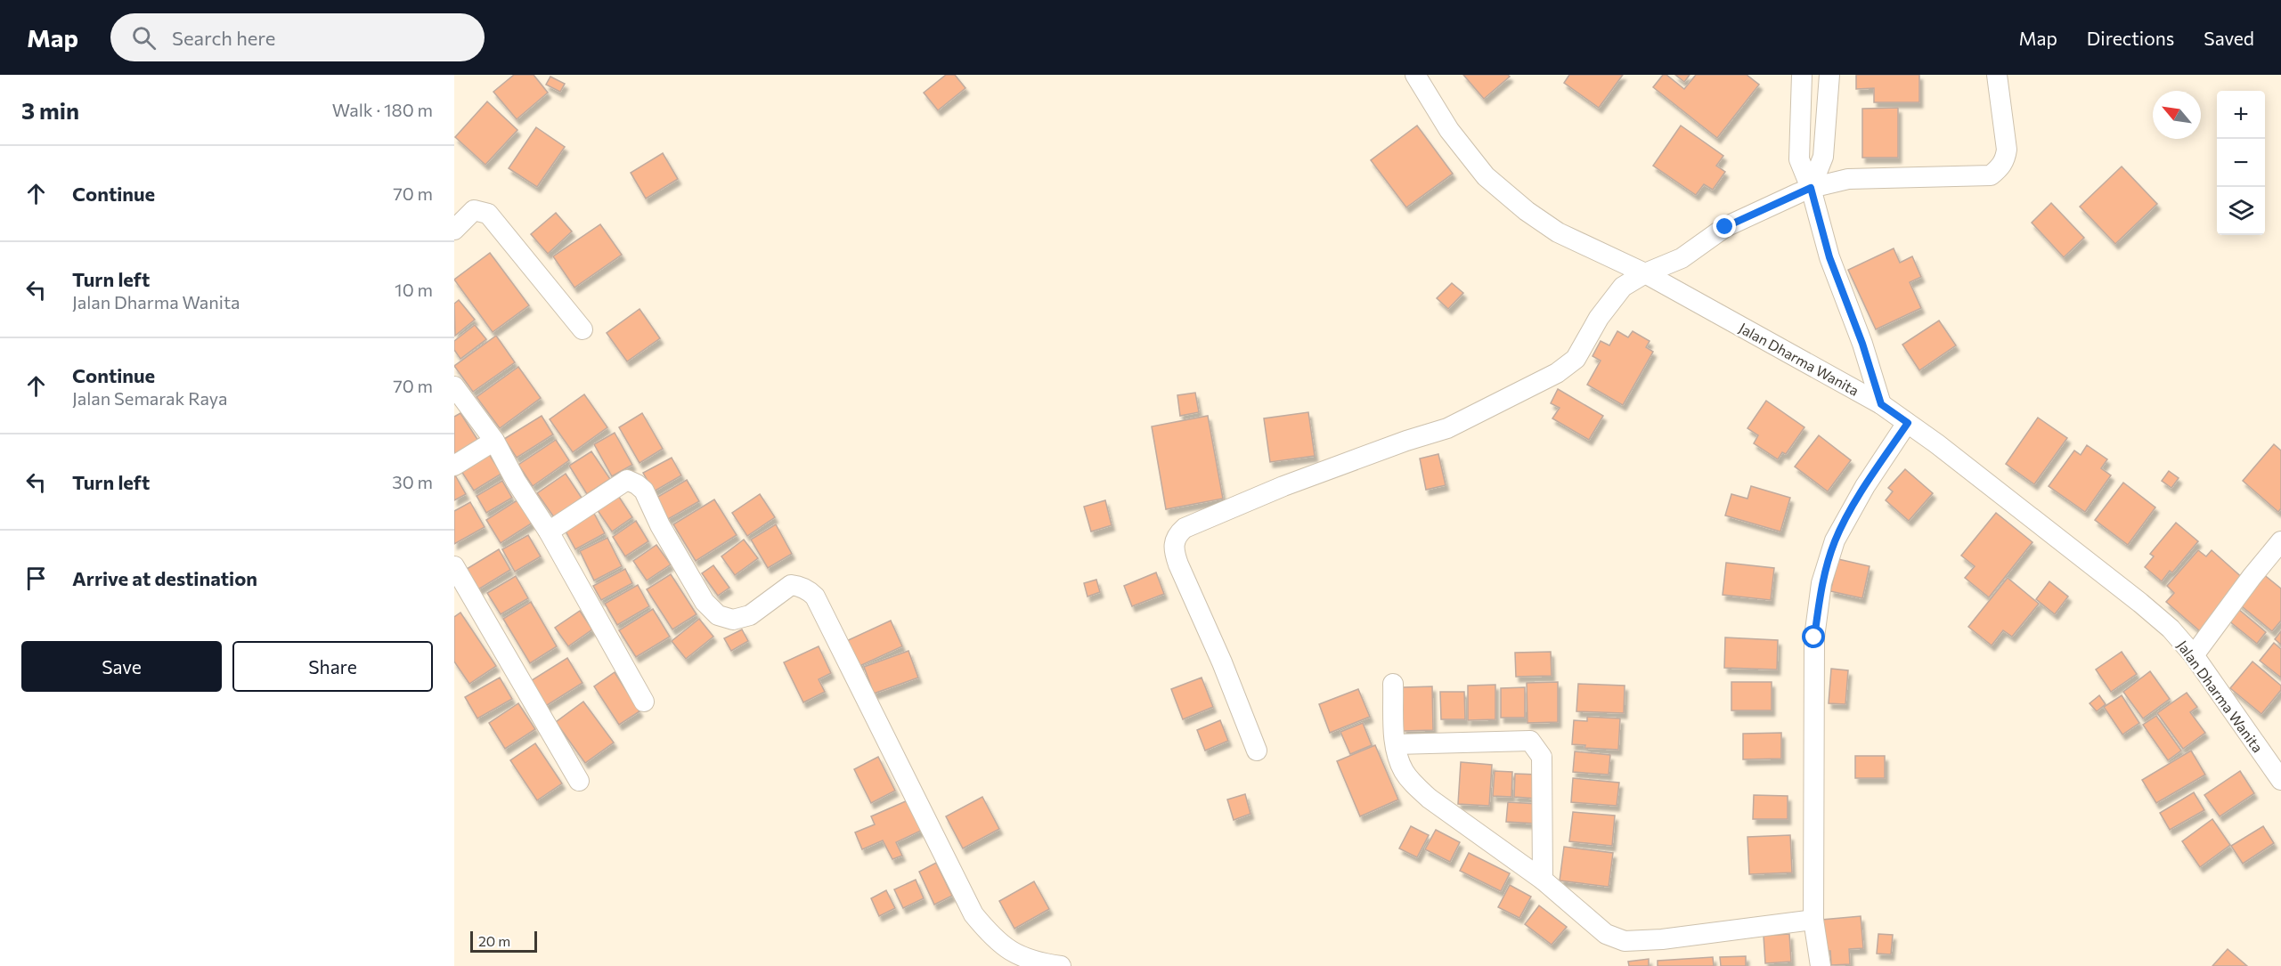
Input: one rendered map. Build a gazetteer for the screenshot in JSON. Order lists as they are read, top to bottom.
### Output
{
  "streets": {
    "street": ["Jalan Dharma Wanita"]
  },
  "scale_bar": "20 m",
  "north": "top left",
  "page": {
    "header": "Map",
    "search": "Search here",
    "nav": ["Map", "Directions", "Saved"],
    "heading": ["3 min", "Walk · 180 m"],
    "map_buttons": ["+", "−"],
    "list": [
      ["Continue", "70 m"],
      ["Turn left", "Jalan Dharma Wanita", "10 m"],
      ["Continue", "Jalan Semarak Raya", "70 m"],
      ["Turn left", "30 m"],
      "Arrive at destination"
    ],
    "buttons": ["Save", "Share"],
    "scale": "20 m"
  }
}
